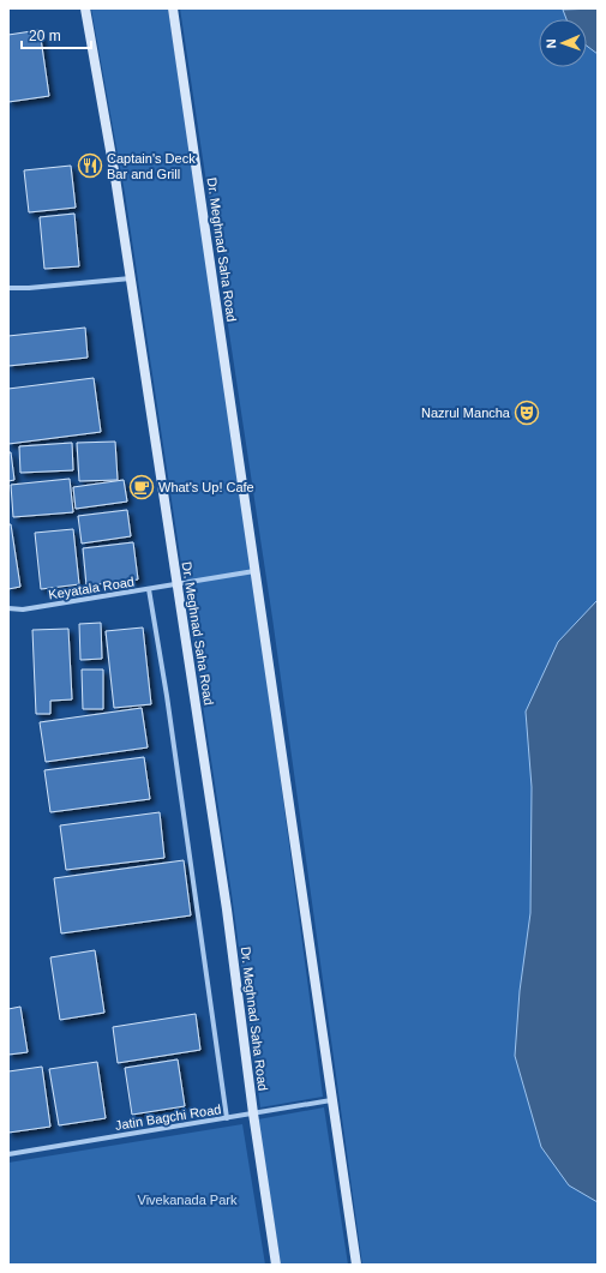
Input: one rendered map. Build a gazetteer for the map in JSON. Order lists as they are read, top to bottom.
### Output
{
  "streets": {
    "street": ["Dr. Meghnad Saha Road", "Keyatala Road", "Jatin Bagchi Road"]
  },
  "crossings": [
    ["Dr. Meghnad Saha Road", "Keyatala Road"],
    ["Dr. Meghnad Saha Road", "Jatin Bagchi Road"]
  ],
  "parks": ["Vivekanada Park"],
  "places": {
    "restaurant": ["Captain's Deck Bar and Grill"],
    "theatre": ["Nazrul Mancha"],
    "cafe": ["What's Up! Cafe"]
  },
  "scale_bar": "20 m",
  "north": "left"
}
